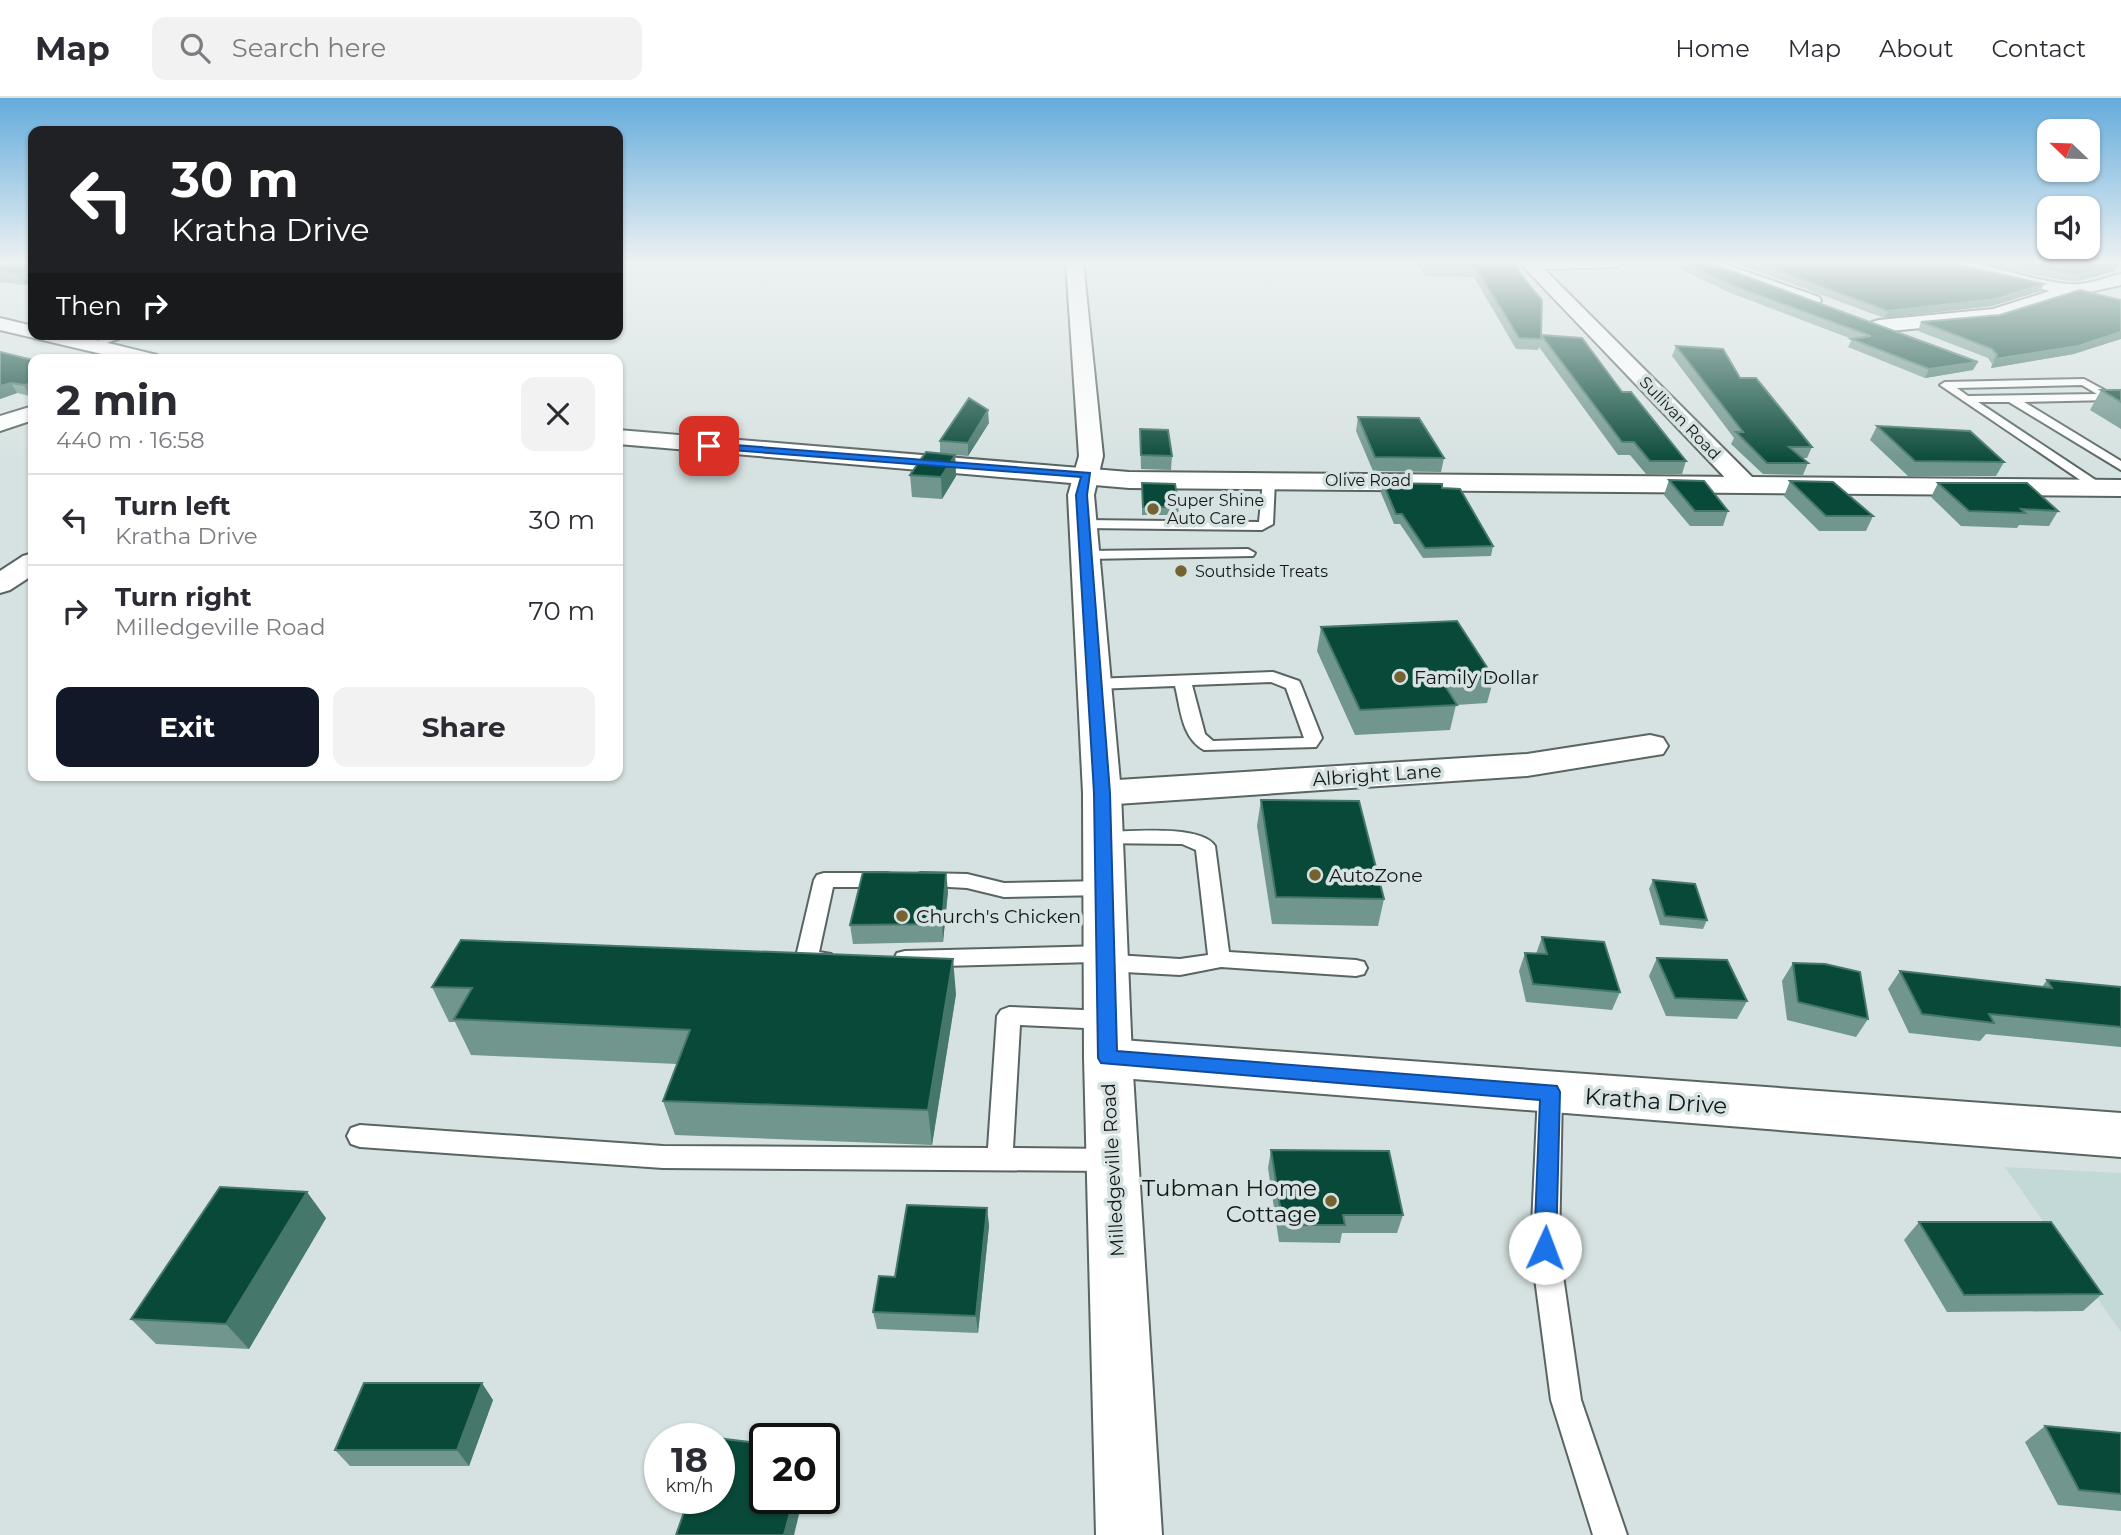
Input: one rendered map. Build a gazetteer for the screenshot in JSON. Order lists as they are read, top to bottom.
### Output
{
  "streets": {
    "street": [
      "Sullivan Road",
      "Olive Road",
      "Albright Lane",
      "Kratha Drive",
      "Milledgeville Road"
    ]
  },
  "crossings": [
    ["Sullivan Road", "Olive Road"],
    ["Olive Road", "Milledgeville Road"],
    ["Albright Lane", "Milledgeville Road"],
    ["Kratha Drive", "Milledgeville Road"]
  ],
  "places": [
    "Super Shine Auto Care",
    "Southside Treats",
    "Family Dollar",
    "AutoZone",
    "Church's Chicken",
    "Tubman Home Cottage"
  ],
  "north": "top left",
  "page": {
    "header": "Map",
    "search": "Search here",
    "nav": [
      "Home",
      "Map",
      "About",
      "Contact"
    ],
    "turn": ["30 m", "Kratha Drive"],
    "then": "Then",
    "heading": ["2 min", "440 m · 16:58"],
    "list": [
      {
        "name": "Turn left",
        "note": "Kratha Drive",
        "value": "30 m"
      },
      {
        "name": "Turn right",
        "note": "Milledgeville Road",
        "value": "70 m"
      }
    ],
    "buttons": ["Exit", "Share"],
    "speed": "18 km/h",
    "limit": "20"
  }
}
